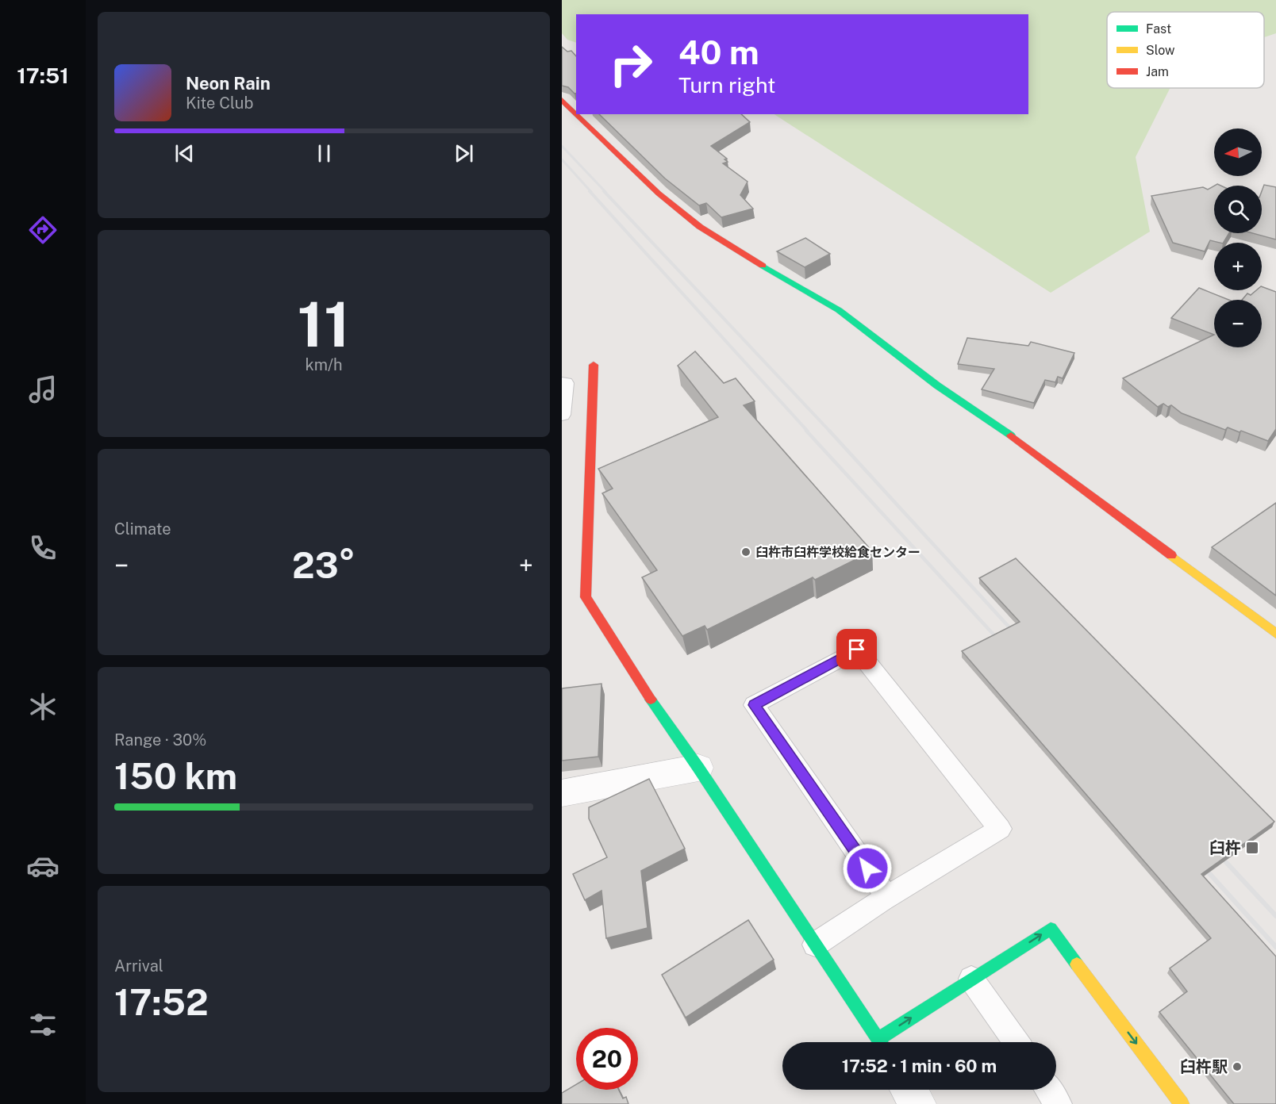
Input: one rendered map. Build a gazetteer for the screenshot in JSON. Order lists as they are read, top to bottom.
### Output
{
  "places": {
    "other": ["臼杵市臼杵学校給食センター", "臼杵駅"],
    "transit": ["臼杵"]
  },
  "legend": ["Fast", "Slow", "Jam"],
  "north": "left",
  "page": {
    "tabs": "17:51",
    "turn": ["40 m", "Turn right"],
    "song": ["Neon Rain", "Kite Club"],
    "map_buttons": ["+", "−"],
    "tile": [
      ["11", "km/h"],
      "Climate",
      ["Range · 30%", "150 km"],
      ["Arrival", "17:52"]
    ],
    "heat": ["−", "23°", "+"],
    "limit": "20",
    "trip": "17:52 · 1 min · 60 m"
  }
}
